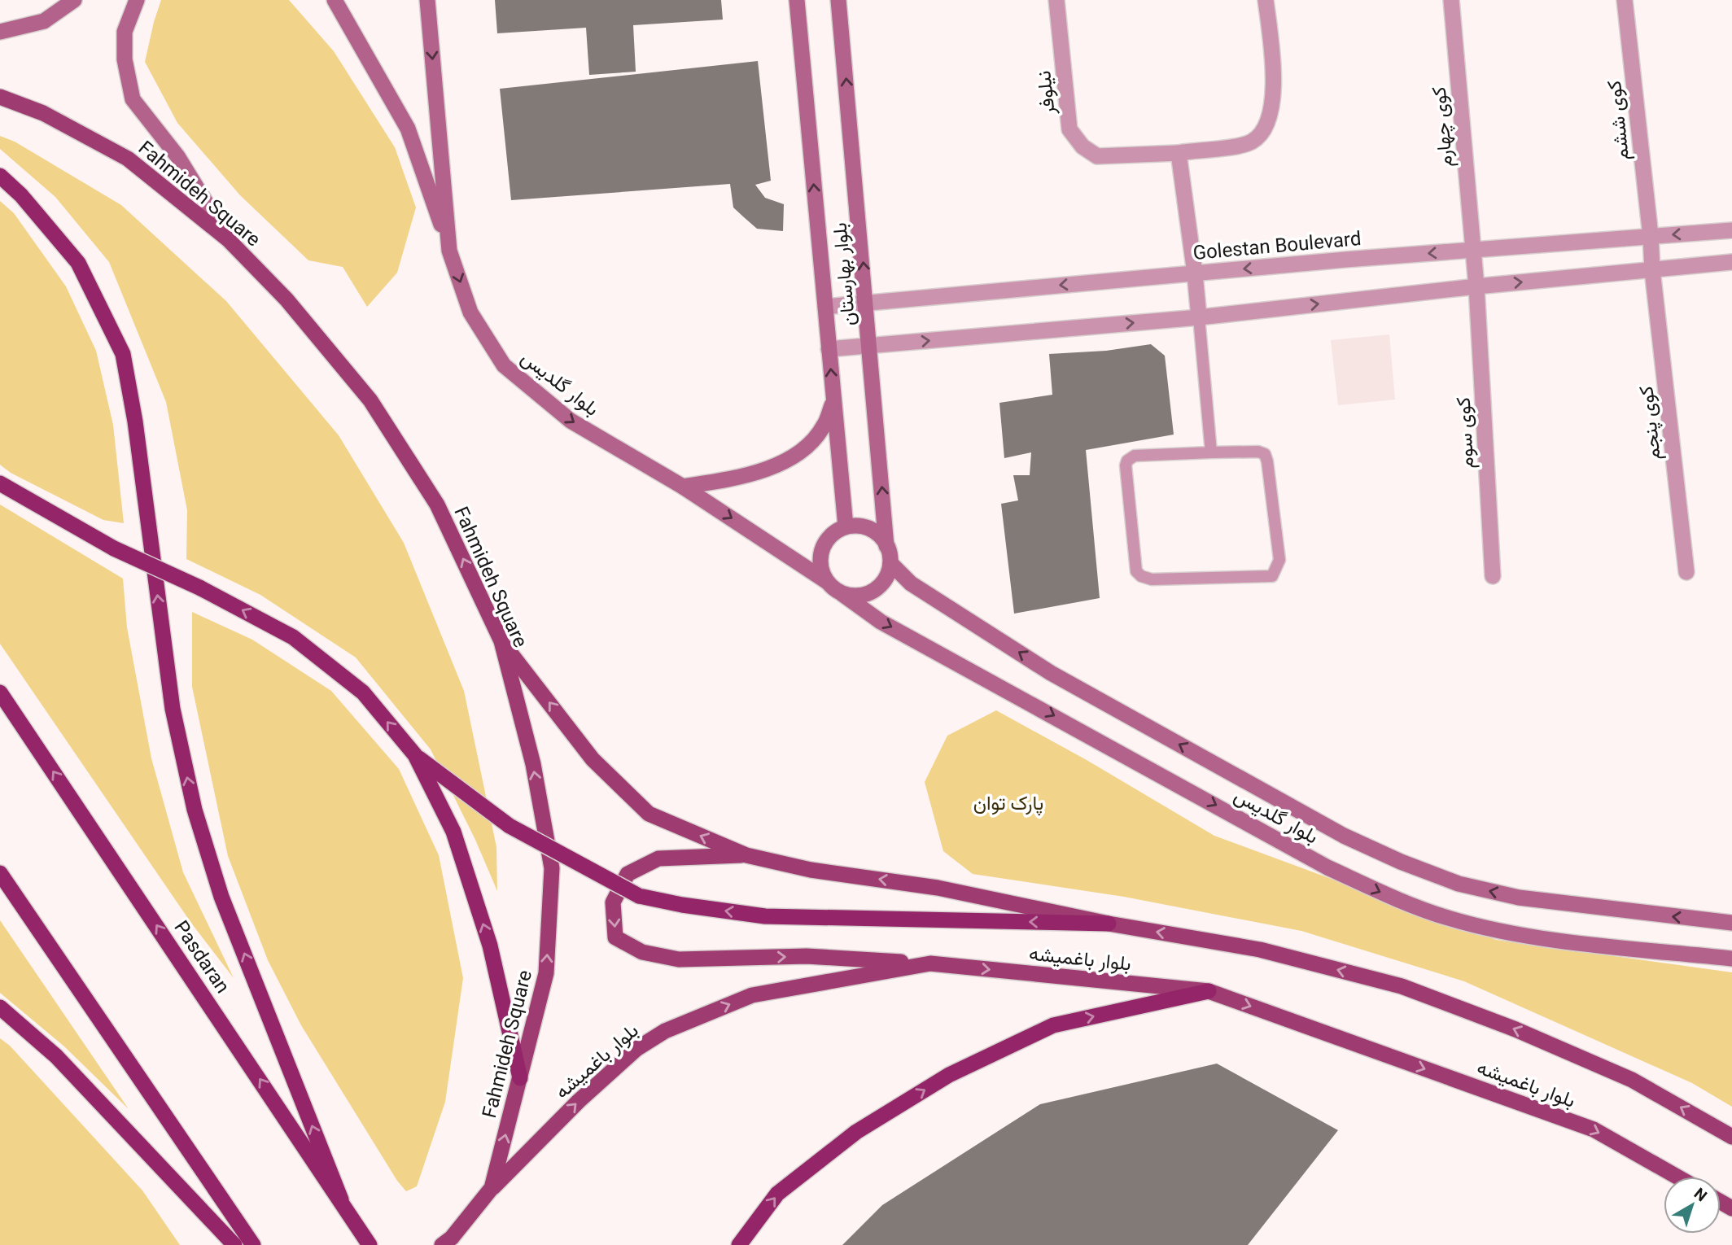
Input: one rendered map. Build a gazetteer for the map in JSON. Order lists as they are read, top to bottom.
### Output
{
  "streets": {
    "highway": ["Pasdaran"],
    "main road": [
      "Fahmideh Square",
      "بلوار بهارستان",
      "بلوار گلدیس",
      "بلوار باغمیشه"
    ],
    "street": [
      "نیلوفر",
      "کوی ششم",
      "کوی چهارم",
      "Golestan Boulevard",
      "کوی پنجم",
      "کوی سوم"
    ]
  },
  "crossings": [
    ["کوی ششم", "Golestan Boulevard"],
    ["کوی ششم", "کوی پنجم"],
    ["کوی چهارم", "Golestan Boulevard"],
    ["کوی چهارم", "کوی سوم"],
    ["Fahmideh Square", "بلوار باغمیشه"],
    ["Golestan Boulevard", "بلوار بهارستان"],
    ["بلوار بهارستان", "بلوار گلدیس"]
  ],
  "one_way": ["Fahmideh Square", "بلوار بهارستان"],
  "parks": ["پارک توان"],
  "north": "top right"
}
